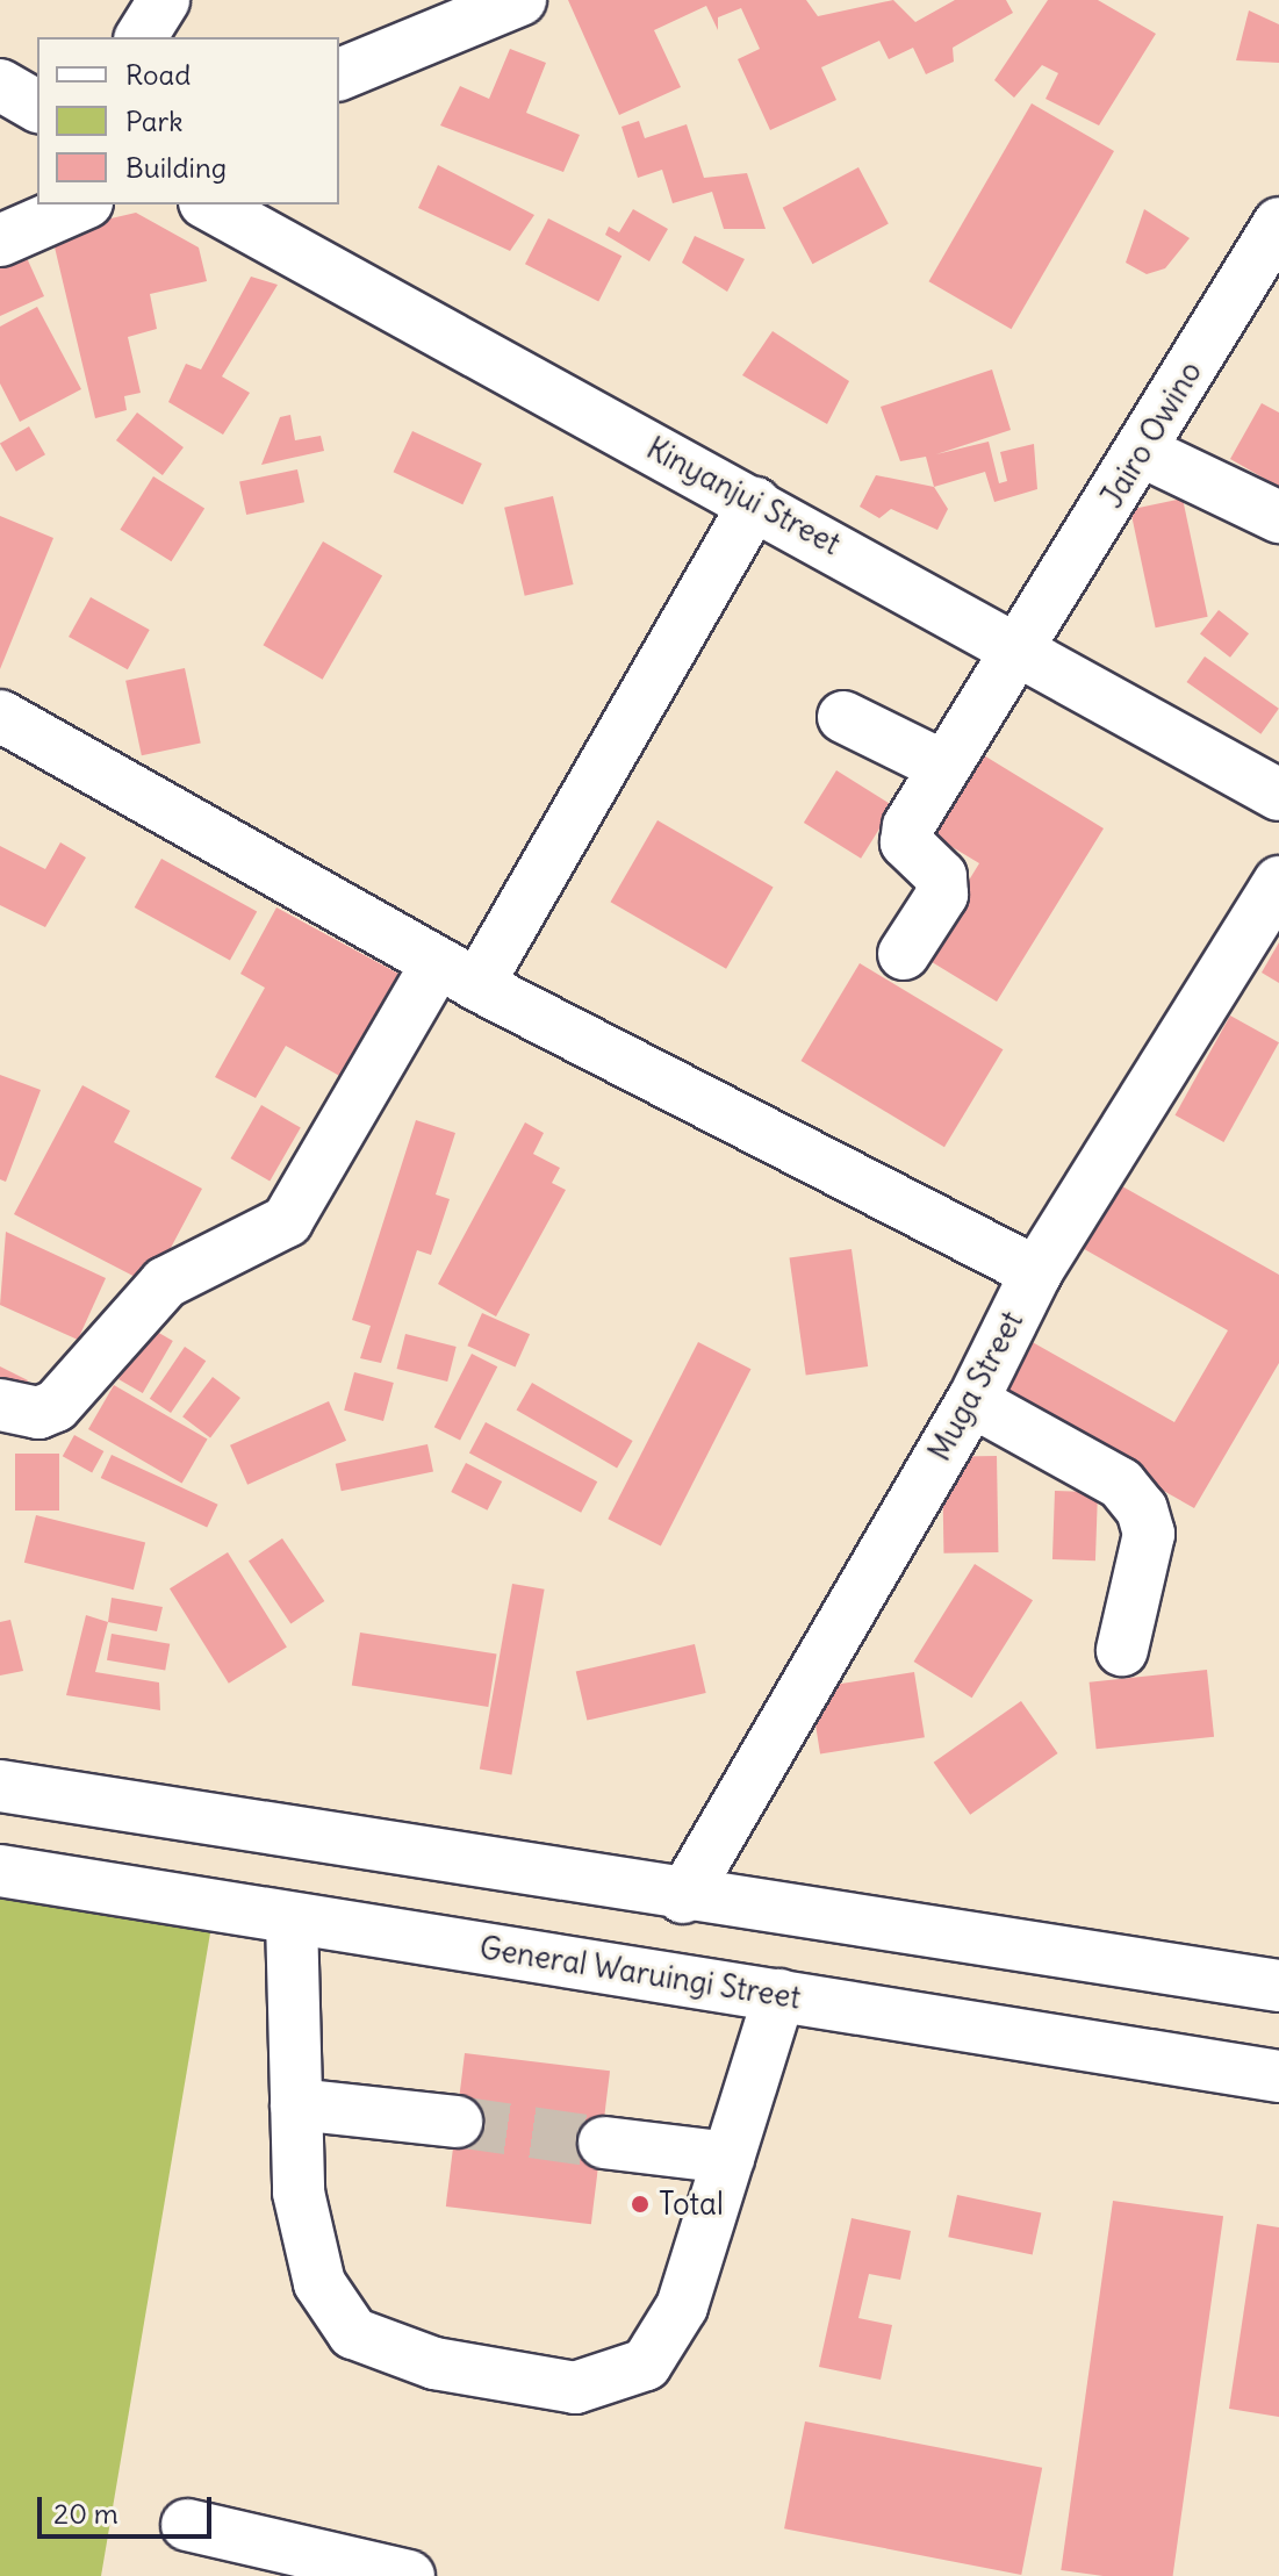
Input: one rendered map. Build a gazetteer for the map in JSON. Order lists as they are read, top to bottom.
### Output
{
  "streets": {
    "street": [
      "Jairo Owino",
      "Kinyanjui Street",
      "Muga Street",
      "General Waruingi Street"
    ]
  },
  "crossings": [
    ["Jairo Owino", "Kinyanjui Street"]
  ],
  "places": ["Total"],
  "legend": ["Road", "Park", "Building"],
  "scale_bar": "20 m"
}
